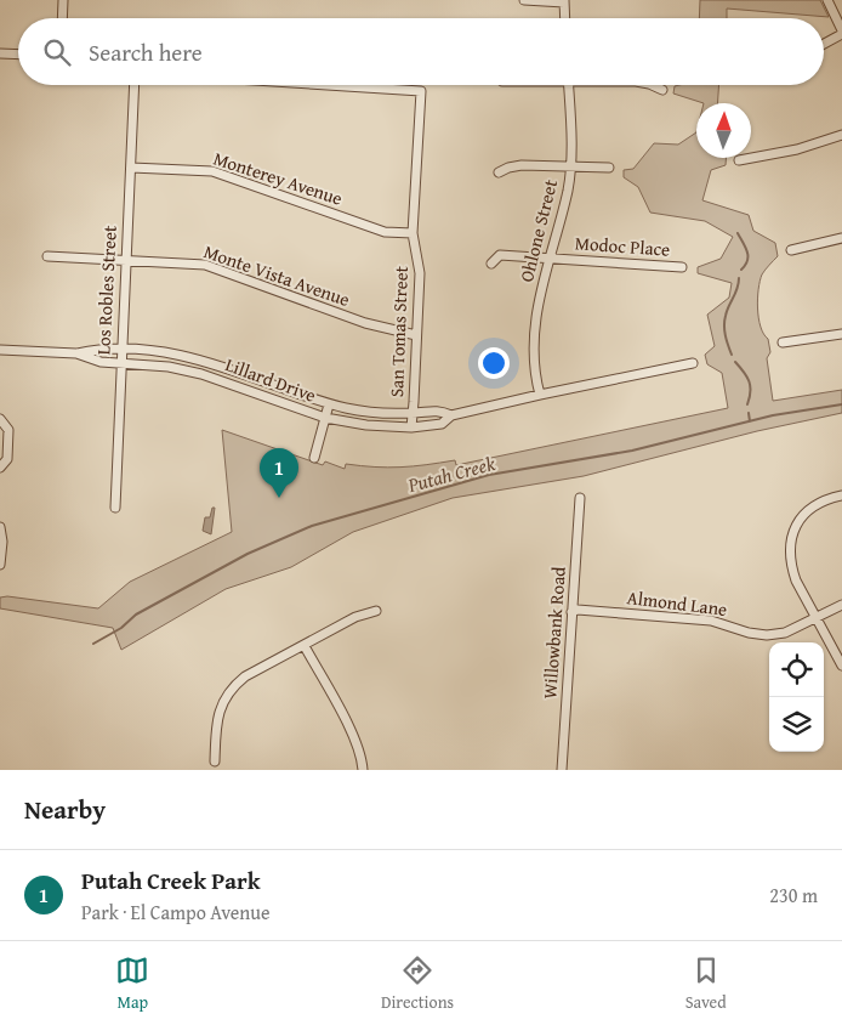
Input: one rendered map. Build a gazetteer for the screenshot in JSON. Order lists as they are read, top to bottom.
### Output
{
  "streets": {
    "street": [
      "Monterey Avenue",
      "Ohlone Street",
      "Modoc Place",
      "Monte Vista Avenue",
      "Los Robles Street",
      "San Tomas Street",
      "Lillard Drive",
      "Almond Lane",
      "Willowbank Road"
    ]
  },
  "crossings": [
    ["Monterey Avenue", "Los Robles Street"],
    ["Monterey Avenue", "San Tomas Street"],
    ["Ohlone Street", "Modoc Place"],
    ["Ohlone Street", "Lillard Drive"],
    ["Monte Vista Avenue", "Los Robles Street"],
    ["Monte Vista Avenue", "San Tomas Street"],
    ["Los Robles Street", "Lillard Drive"],
    ["San Tomas Street", "Lillard Drive"],
    ["Almond Lane", "Willowbank Road"]
  ],
  "water": ["Putah Creek"],
  "north": "top",
  "page": {
    "search": "Search here",
    "pins": "1",
    "heading": "Nearby",
    "list": [
      {
        "mark": "1",
        "name": "Putah Creek Park",
        "note": "Park · El Campo Avenue",
        "value": "230 m"
      }
    ],
    "nav": ["Map", "Directions", "Saved"]
  }
}
